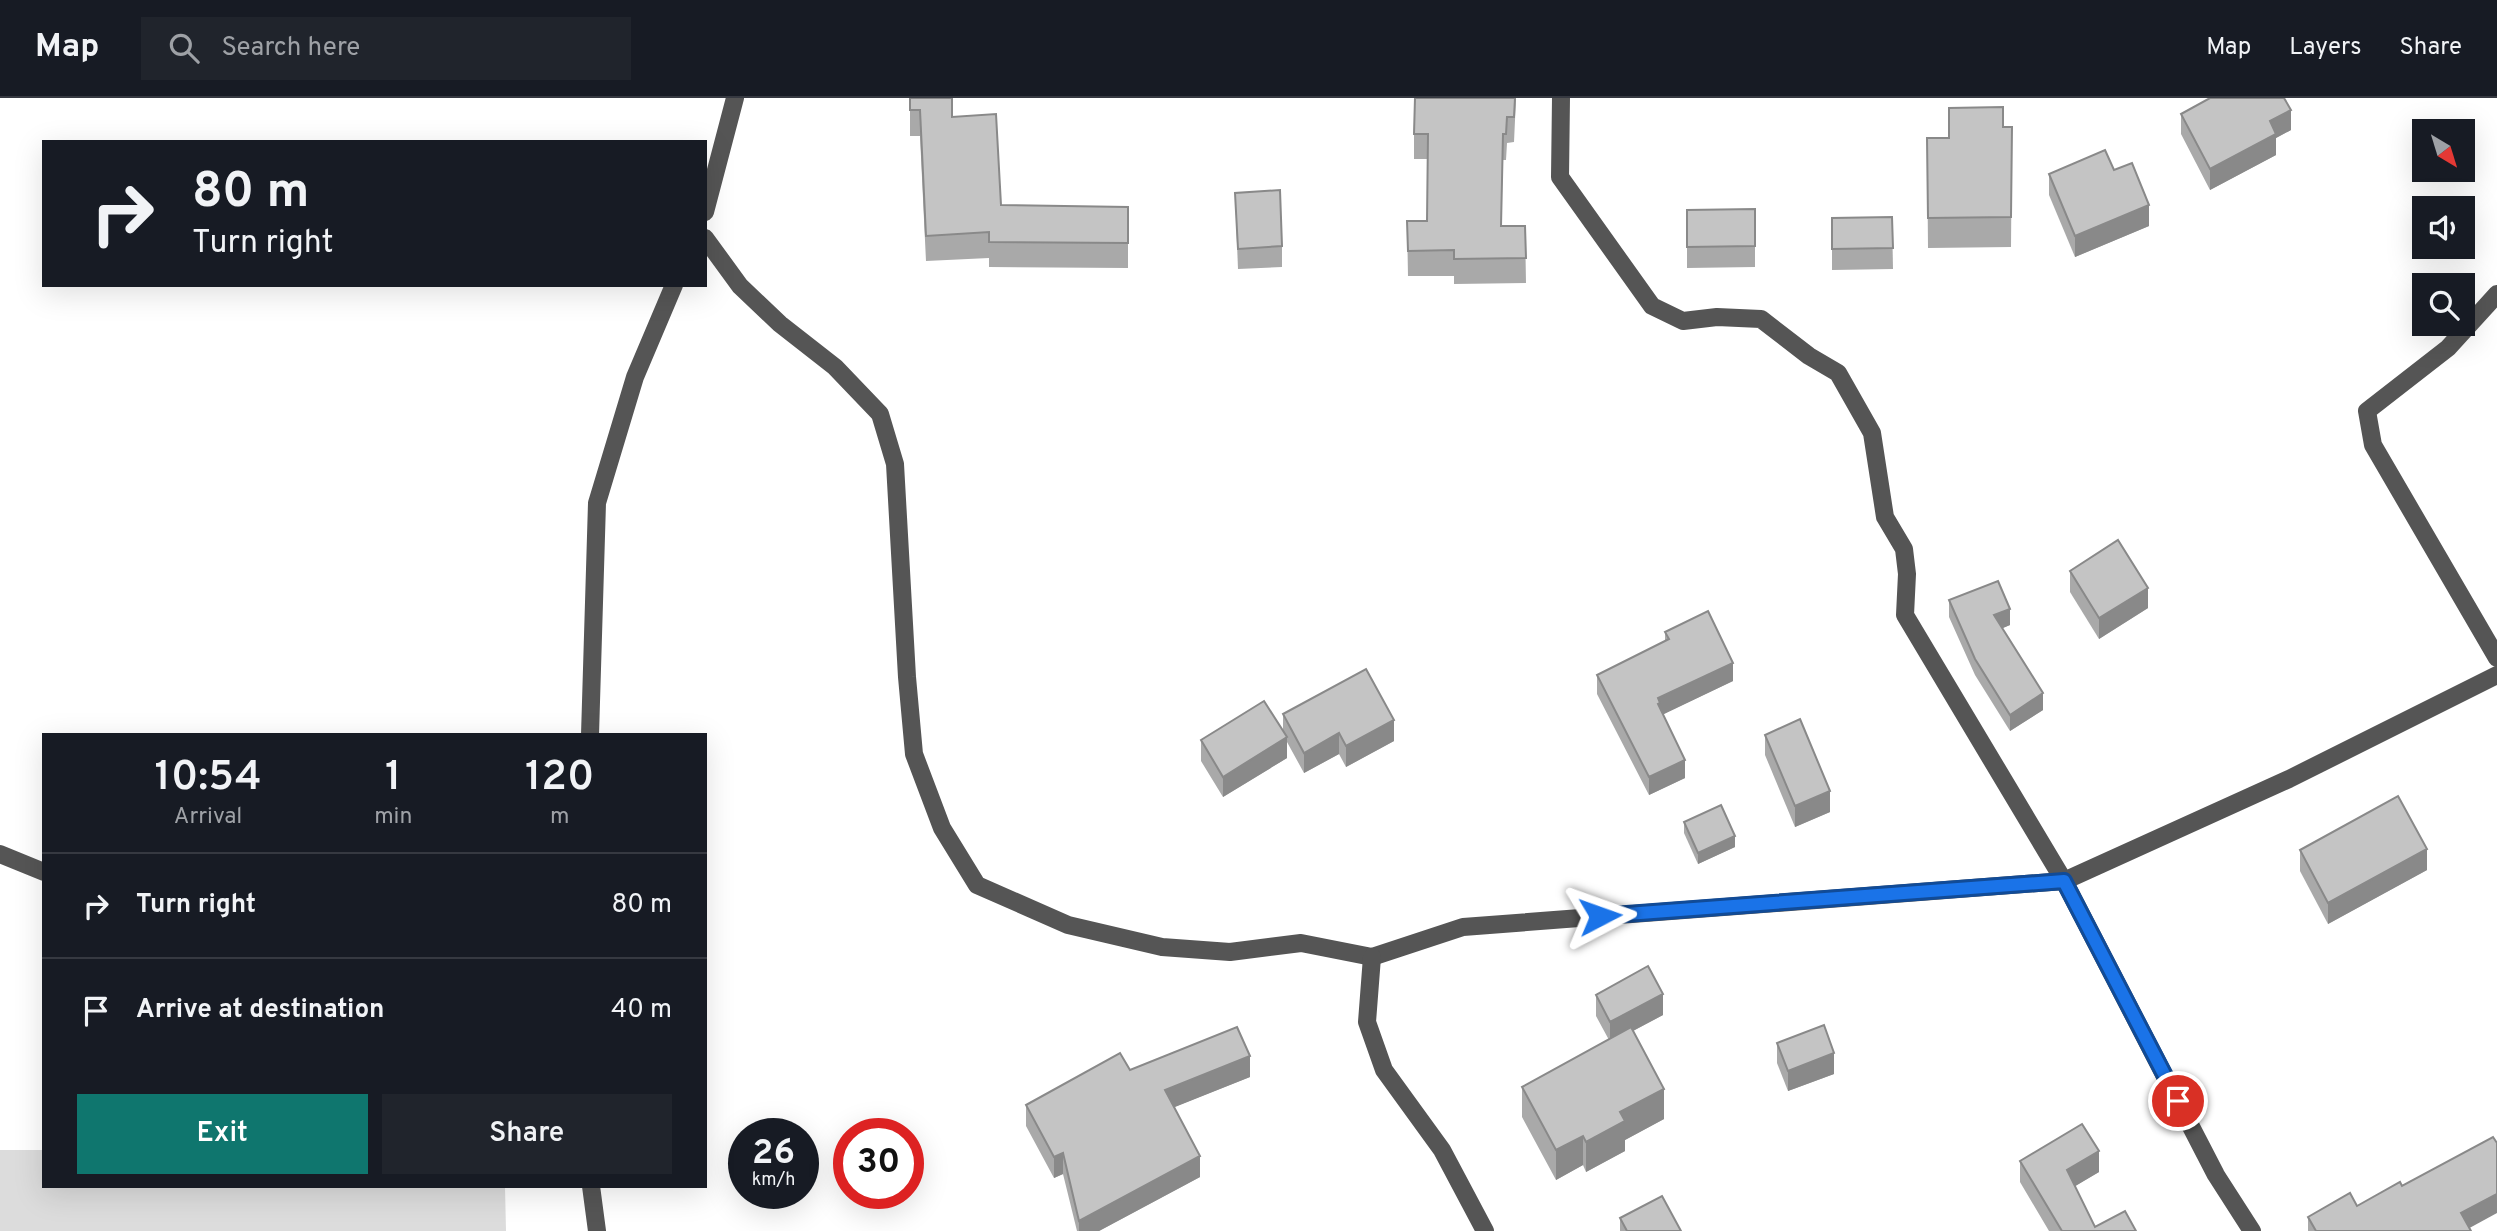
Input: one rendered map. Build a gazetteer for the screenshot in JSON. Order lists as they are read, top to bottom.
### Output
{
  "north": "bottom right",
  "page": {
    "header": "Map",
    "search": "Search here",
    "nav": ["Map", "Layers", "Share"],
    "turn": ["80 m", "Turn right"],
    "eta": [
      "10:54",
      "Arrival",
      "1",
      "min",
      "120",
      "m"
    ],
    "list": [
      {
        "name": "Turn right",
        "value": "80 m"
      },
      {
        "name": "Arrive at destination",
        "value": "40 m"
      }
    ],
    "buttons": ["Exit", "Share"],
    "speed": "26 km/h",
    "limit": "30"
  }
}
